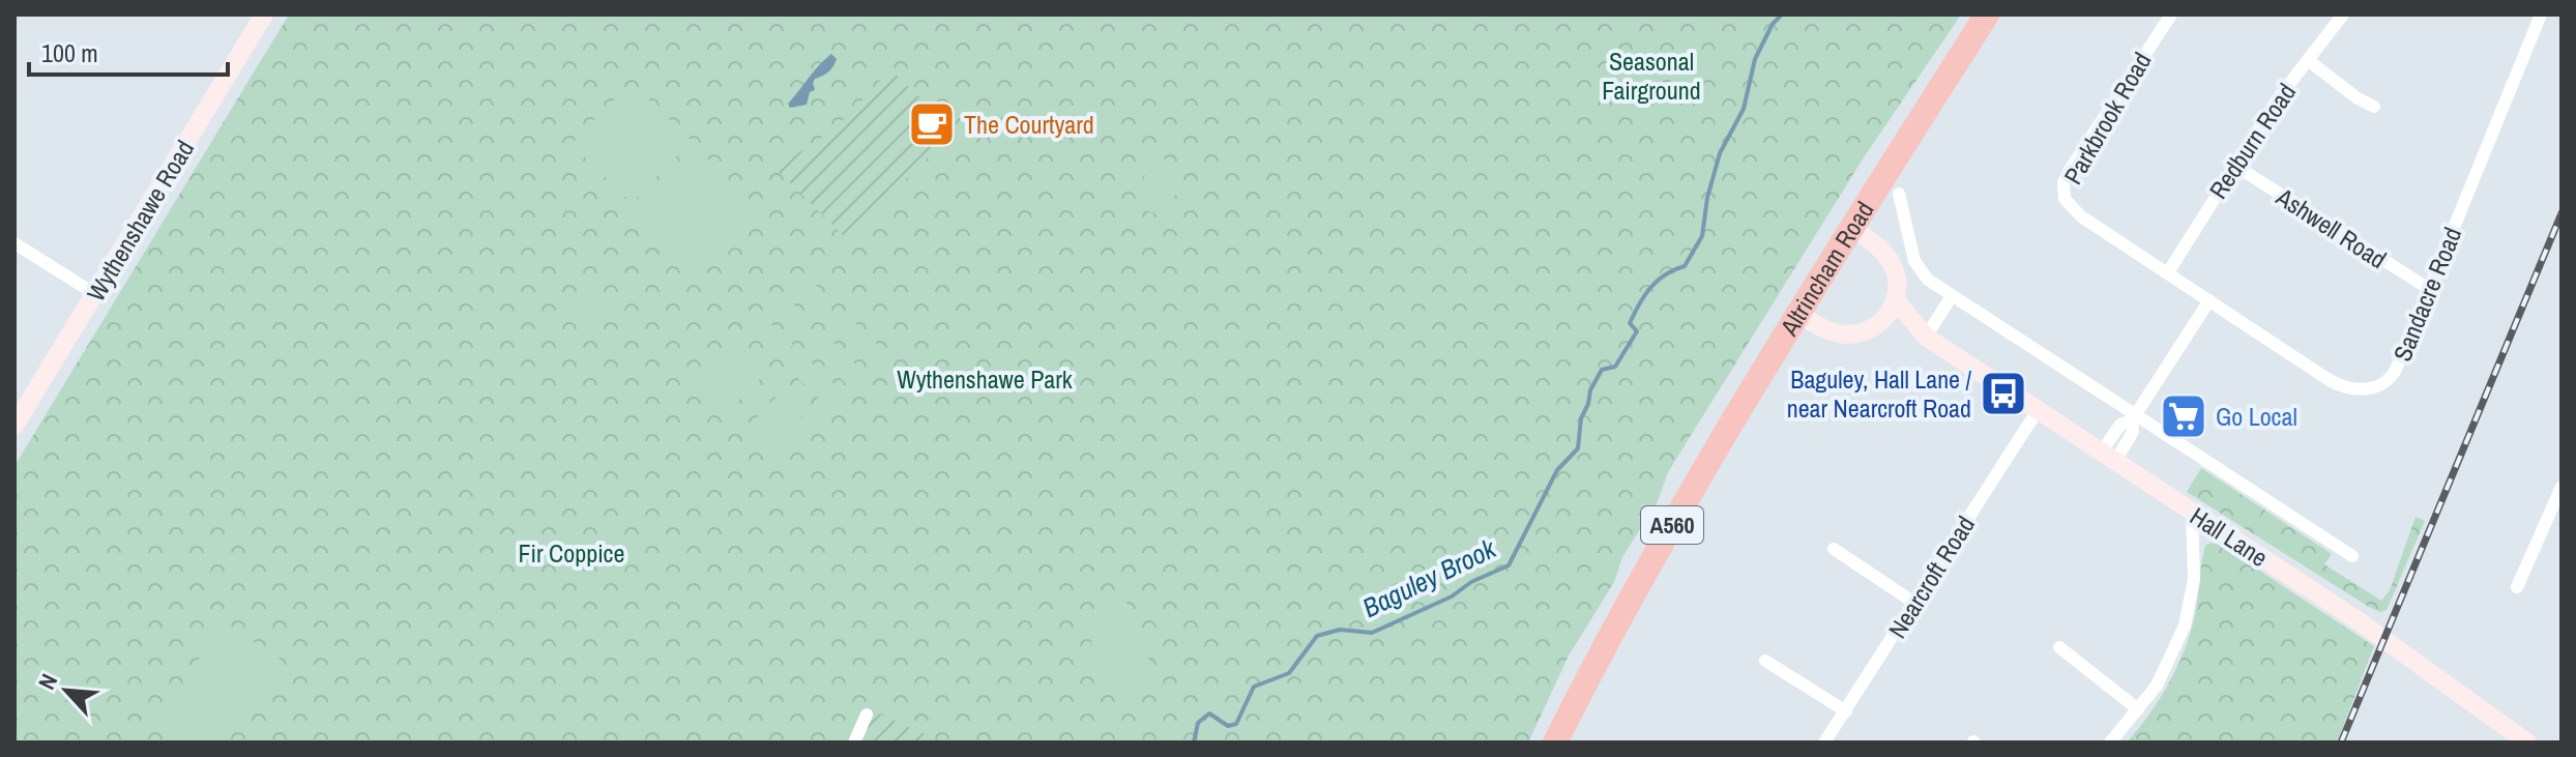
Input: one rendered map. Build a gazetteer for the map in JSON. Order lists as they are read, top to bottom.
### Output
{
  "streets": {
    "highway": ["Altrincham Road", "A560"],
    "street": [
      "Parkbrook Road",
      "Redburn Road",
      "Wythenshawe Road",
      "Ashwell Road",
      "Sandacre Road",
      "Hall Lane",
      "Nearcroft Road"
    ]
  },
  "crossings": [
    ["Parkbrook Road", "Redburn Road"],
    ["Parkbrook Road", "Sandacre Road"],
    ["Redburn Road", "Ashwell Road"],
    ["Ashwell Road", "Sandacre Road"],
    ["Altrincham Road", "Hall Lane"],
    ["Hall Lane", "Nearcroft Road"]
  ],
  "water": ["Baguley Brook"],
  "parks": ["Seasonal Fairground", "Wythenshawe Park", "Fir Coppice"],
  "places": {
    "cafe": ["The Courtyard"],
    "bus stop": ["Baguley, Hall Lane / near Nearcroft Road"],
    "supermarket": ["Go Local"]
  },
  "scale_bar": "100 m",
  "north": "top left"
}
